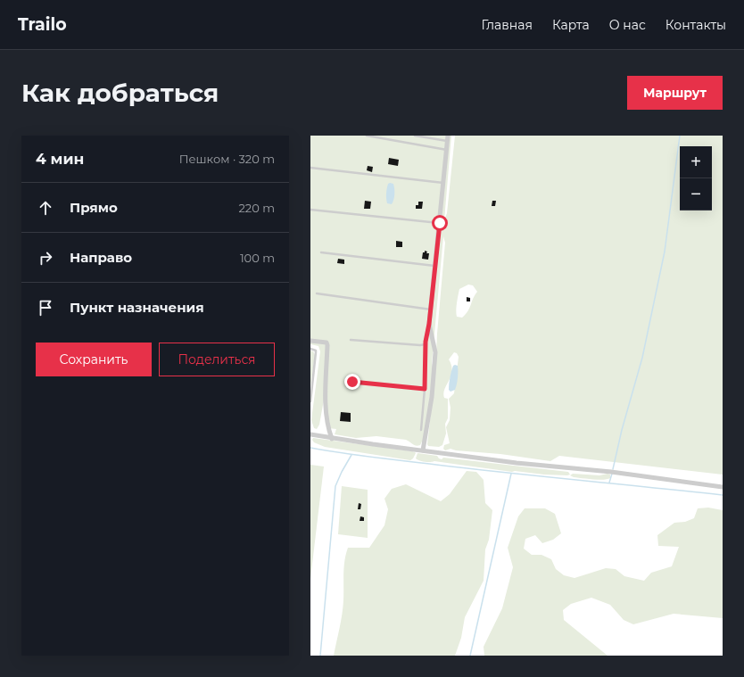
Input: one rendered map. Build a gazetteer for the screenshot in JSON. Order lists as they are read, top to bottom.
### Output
{
  "page": {
    "header": "Trailo",
    "nav": [
      "Главная",
      "Карта",
      "О нас",
      "Контакты"
    ],
    "buttons": [
      "Маршрут",
      ["Сохранить", "Поделиться"]
    ],
    "title": "Как добраться",
    "heading": ["4 мин", "Пешком · 320 m"],
    "map_buttons": ["+", "−"],
    "list": [
      ["Прямо", "220 m"],
      ["Направо", "100 m"],
      "Пункт назначения"
    ]
  }
}
